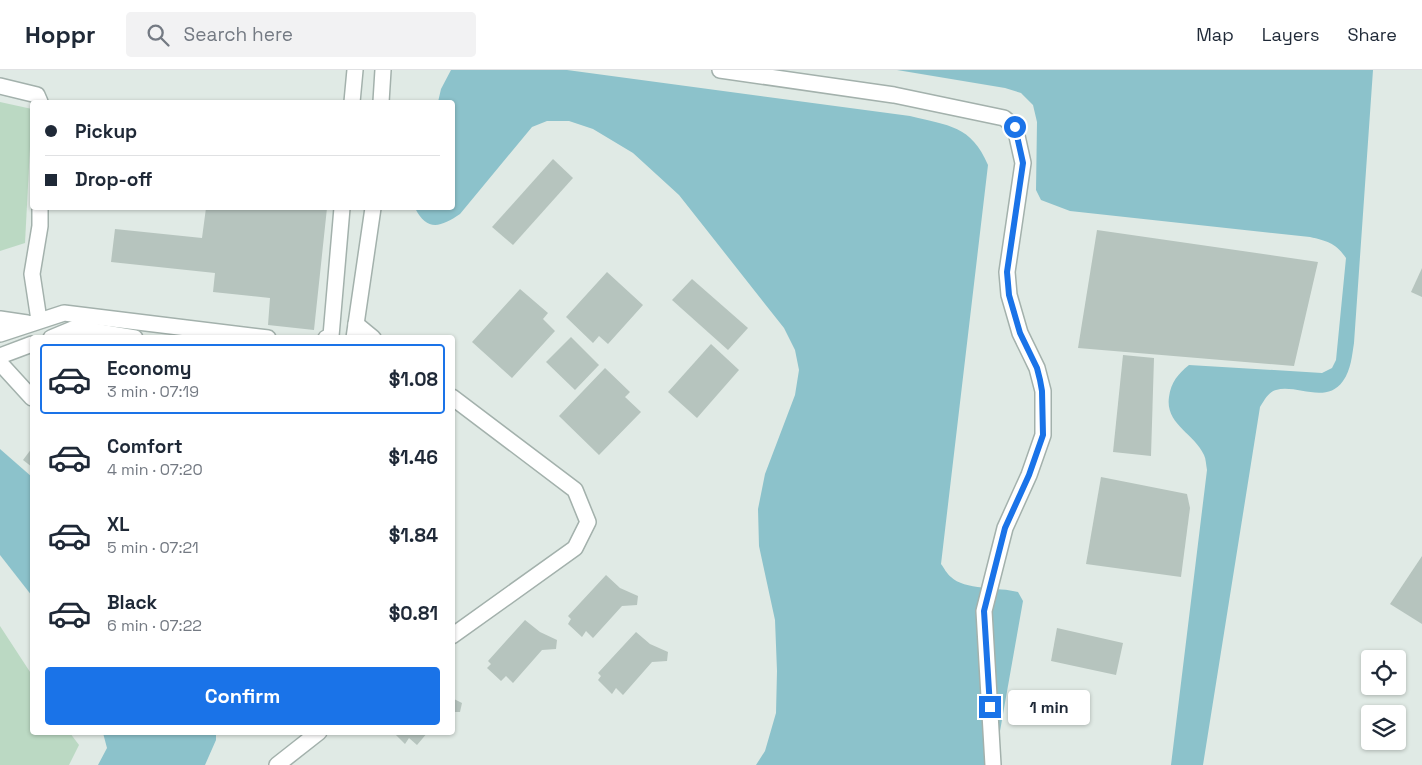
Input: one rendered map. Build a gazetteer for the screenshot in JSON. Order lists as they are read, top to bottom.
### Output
{
  "page": {
    "header": "Hoppr",
    "search": "Search here",
    "nav": ["Map", "Layers", "Share"],
    "banner": ["Pickup", "Drop-off"],
    "list": [
      {
        "name": "Economy",
        "note": "3 min · 07:19",
        "value": "$1.08"
      },
      {
        "name": "Comfort",
        "note": "4 min · 07:20",
        "value": "$1.46"
      },
      {
        "name": "XL",
        "note": "5 min · 07:21",
        "value": "$1.84"
      },
      {
        "name": "Black",
        "note": "6 min · 07:22",
        "value": "$0.81"
      }
    ],
    "buttons": "Confirm",
    "bubble": "1 min"
  }
}
